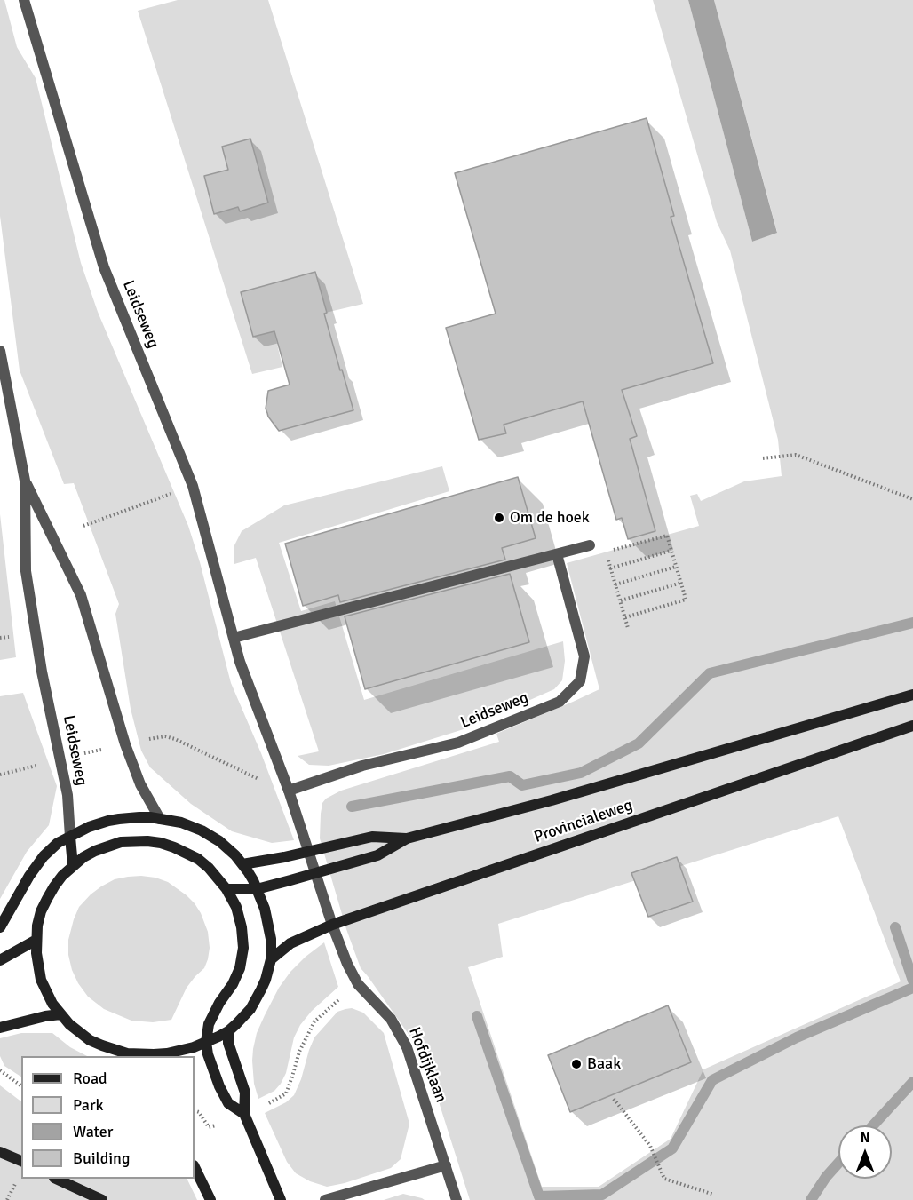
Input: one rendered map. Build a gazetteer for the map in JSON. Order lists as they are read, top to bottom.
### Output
{
  "streets": {
    "main road": ["Provincialeweg"],
    "street": ["Leidseweg", "Hofdijklaan"]
  },
  "crossings": [
    ["Leidseweg", "Provincialeweg"],
    ["Leidseweg", "Hofdijklaan"],
    ["Provincialeweg", "Hofdijklaan"]
  ],
  "places": ["Om de hoek", "Baak"],
  "legend": [
    "Road",
    "Park",
    "Water",
    "Building"
  ],
  "north": "top"
}
